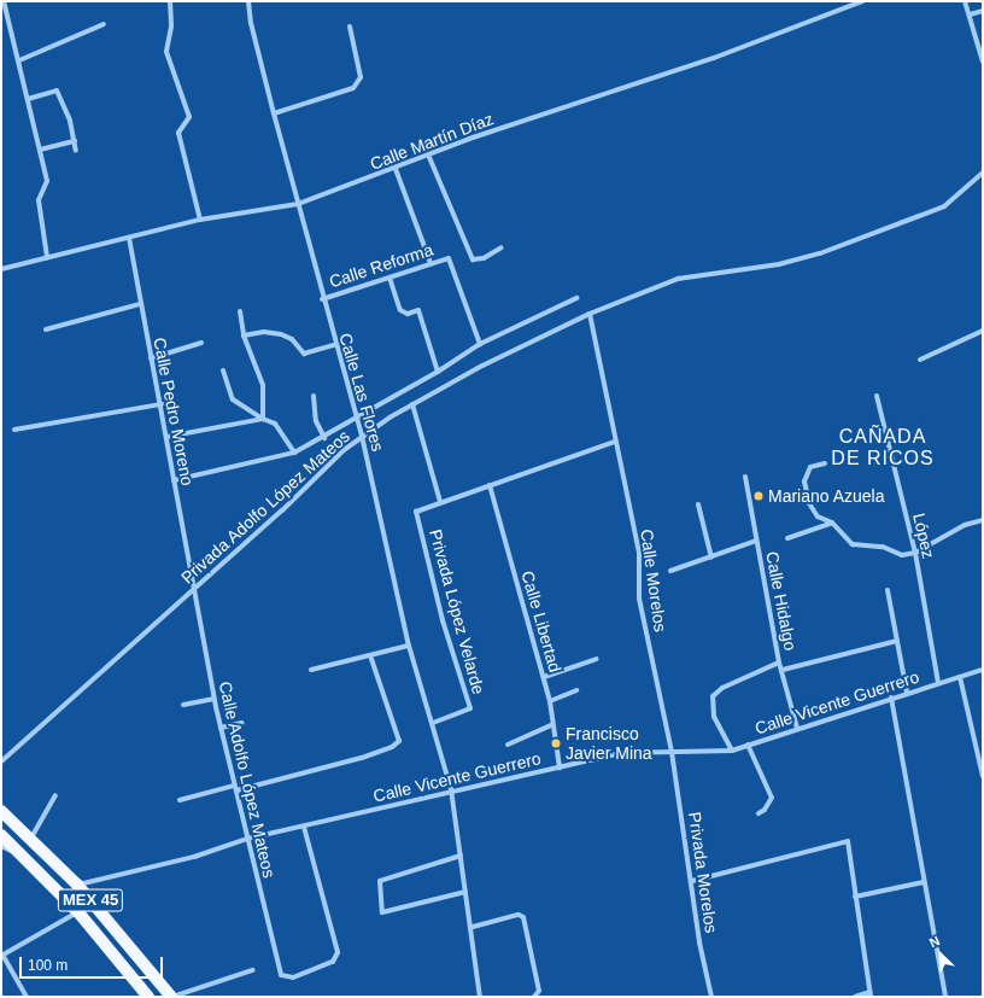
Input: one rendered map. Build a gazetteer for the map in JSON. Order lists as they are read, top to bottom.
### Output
{
  "streets": {
    "main road": ["MEX 45"],
    "street": [
      "Calle Martín Díaz",
      "Calle Reforma",
      "Calle Las Flores",
      "Calle Pedro Moreno",
      "Privada Adolfo López Mateos",
      "López",
      "Calle Morelos",
      "Calle Hidalgo",
      "Privada López Velarde",
      "Calle Libertad",
      "Calle Vicente Guerrero",
      "Calle Adolfo López Mateos",
      "Privada Morelos"
    ]
  },
  "crossings": [
    ["Calle Martín Díaz", "Calle Las Flores"],
    ["Calle Martín Díaz", "Calle Pedro Moreno"],
    ["Calle Reforma", "Calle Las Flores"],
    ["Calle Las Flores", "Privada Adolfo López Mateos"],
    ["Calle Las Flores", "Privada López Velarde"],
    ["Calle Las Flores", "Calle Vicente Guerrero"],
    ["Calle Pedro Moreno", "Privada Adolfo López Mateos"],
    ["Calle Pedro Moreno", "Calle Adolfo López Mateos"],
    ["Privada Adolfo López Mateos", "Calle Morelos"],
    ["Privada Adolfo López Mateos", "Calle Adolfo López Mateos"],
    ["López", "Calle Vicente Guerrero"],
    ["Calle Morelos", "Calle Vicente Guerrero"],
    ["Calle Morelos", "Privada Morelos"],
    ["Calle Hidalgo", "Calle Vicente Guerrero"],
    ["Calle Libertad", "Calle Vicente Guerrero"],
    ["Calle Vicente Guerrero", "Calle Adolfo López Mateos"],
    ["Calle Vicente Guerrero", "Privada Morelos"],
    ["Calle Vicente Guerrero", "MEX 45"]
  ],
  "districts": ["CAÑADA DE RICOS"],
  "places": ["Mariano Azuela", "Francisco Javier Mina"],
  "scale_bar": "100 m",
  "north": "top left"
}
